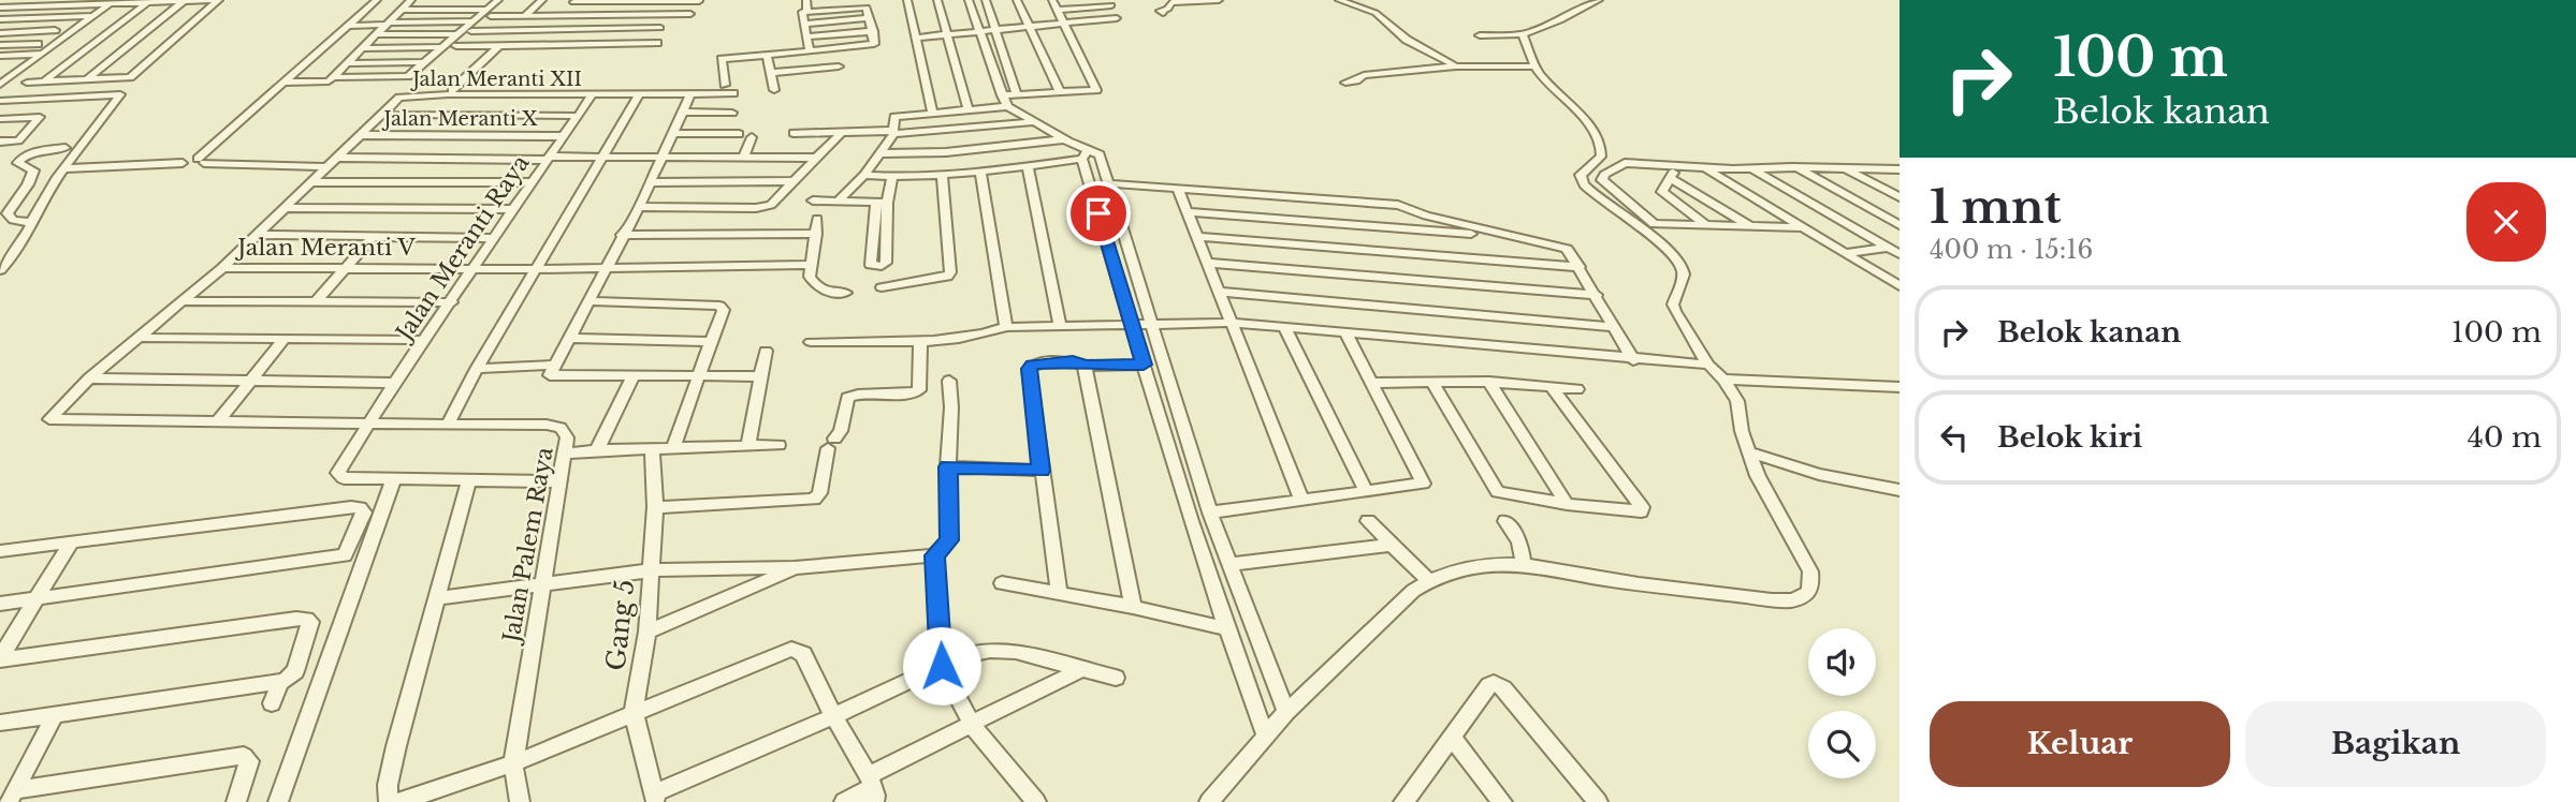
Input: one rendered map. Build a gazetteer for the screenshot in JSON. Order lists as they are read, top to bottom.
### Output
{
  "streets": {
    "street": [
      "Jalan Meranti XII",
      "Jalan Meranti X",
      "Jalan Meranti V",
      "Jalan Meranti Raya",
      "Jalan Palem Raya",
      "Gang 5"
    ]
  },
  "crossings": [
    ["Jalan Meranti XII", "Jalan Meranti Raya"],
    ["Jalan Meranti X", "Jalan Meranti Raya"],
    ["Jalan Meranti V", "Jalan Meranti Raya"]
  ],
  "page": {
    "turn": ["100 m", "Belok kanan"],
    "heading": ["1 mnt", "400 m · 15:16"],
    "list": [
      {
        "name": "Belok kanan",
        "value": "100 m"
      },
      {
        "name": "Belok kiri",
        "value": "40 m"
      }
    ],
    "buttons": ["Keluar", "Bagikan"]
  }
}
